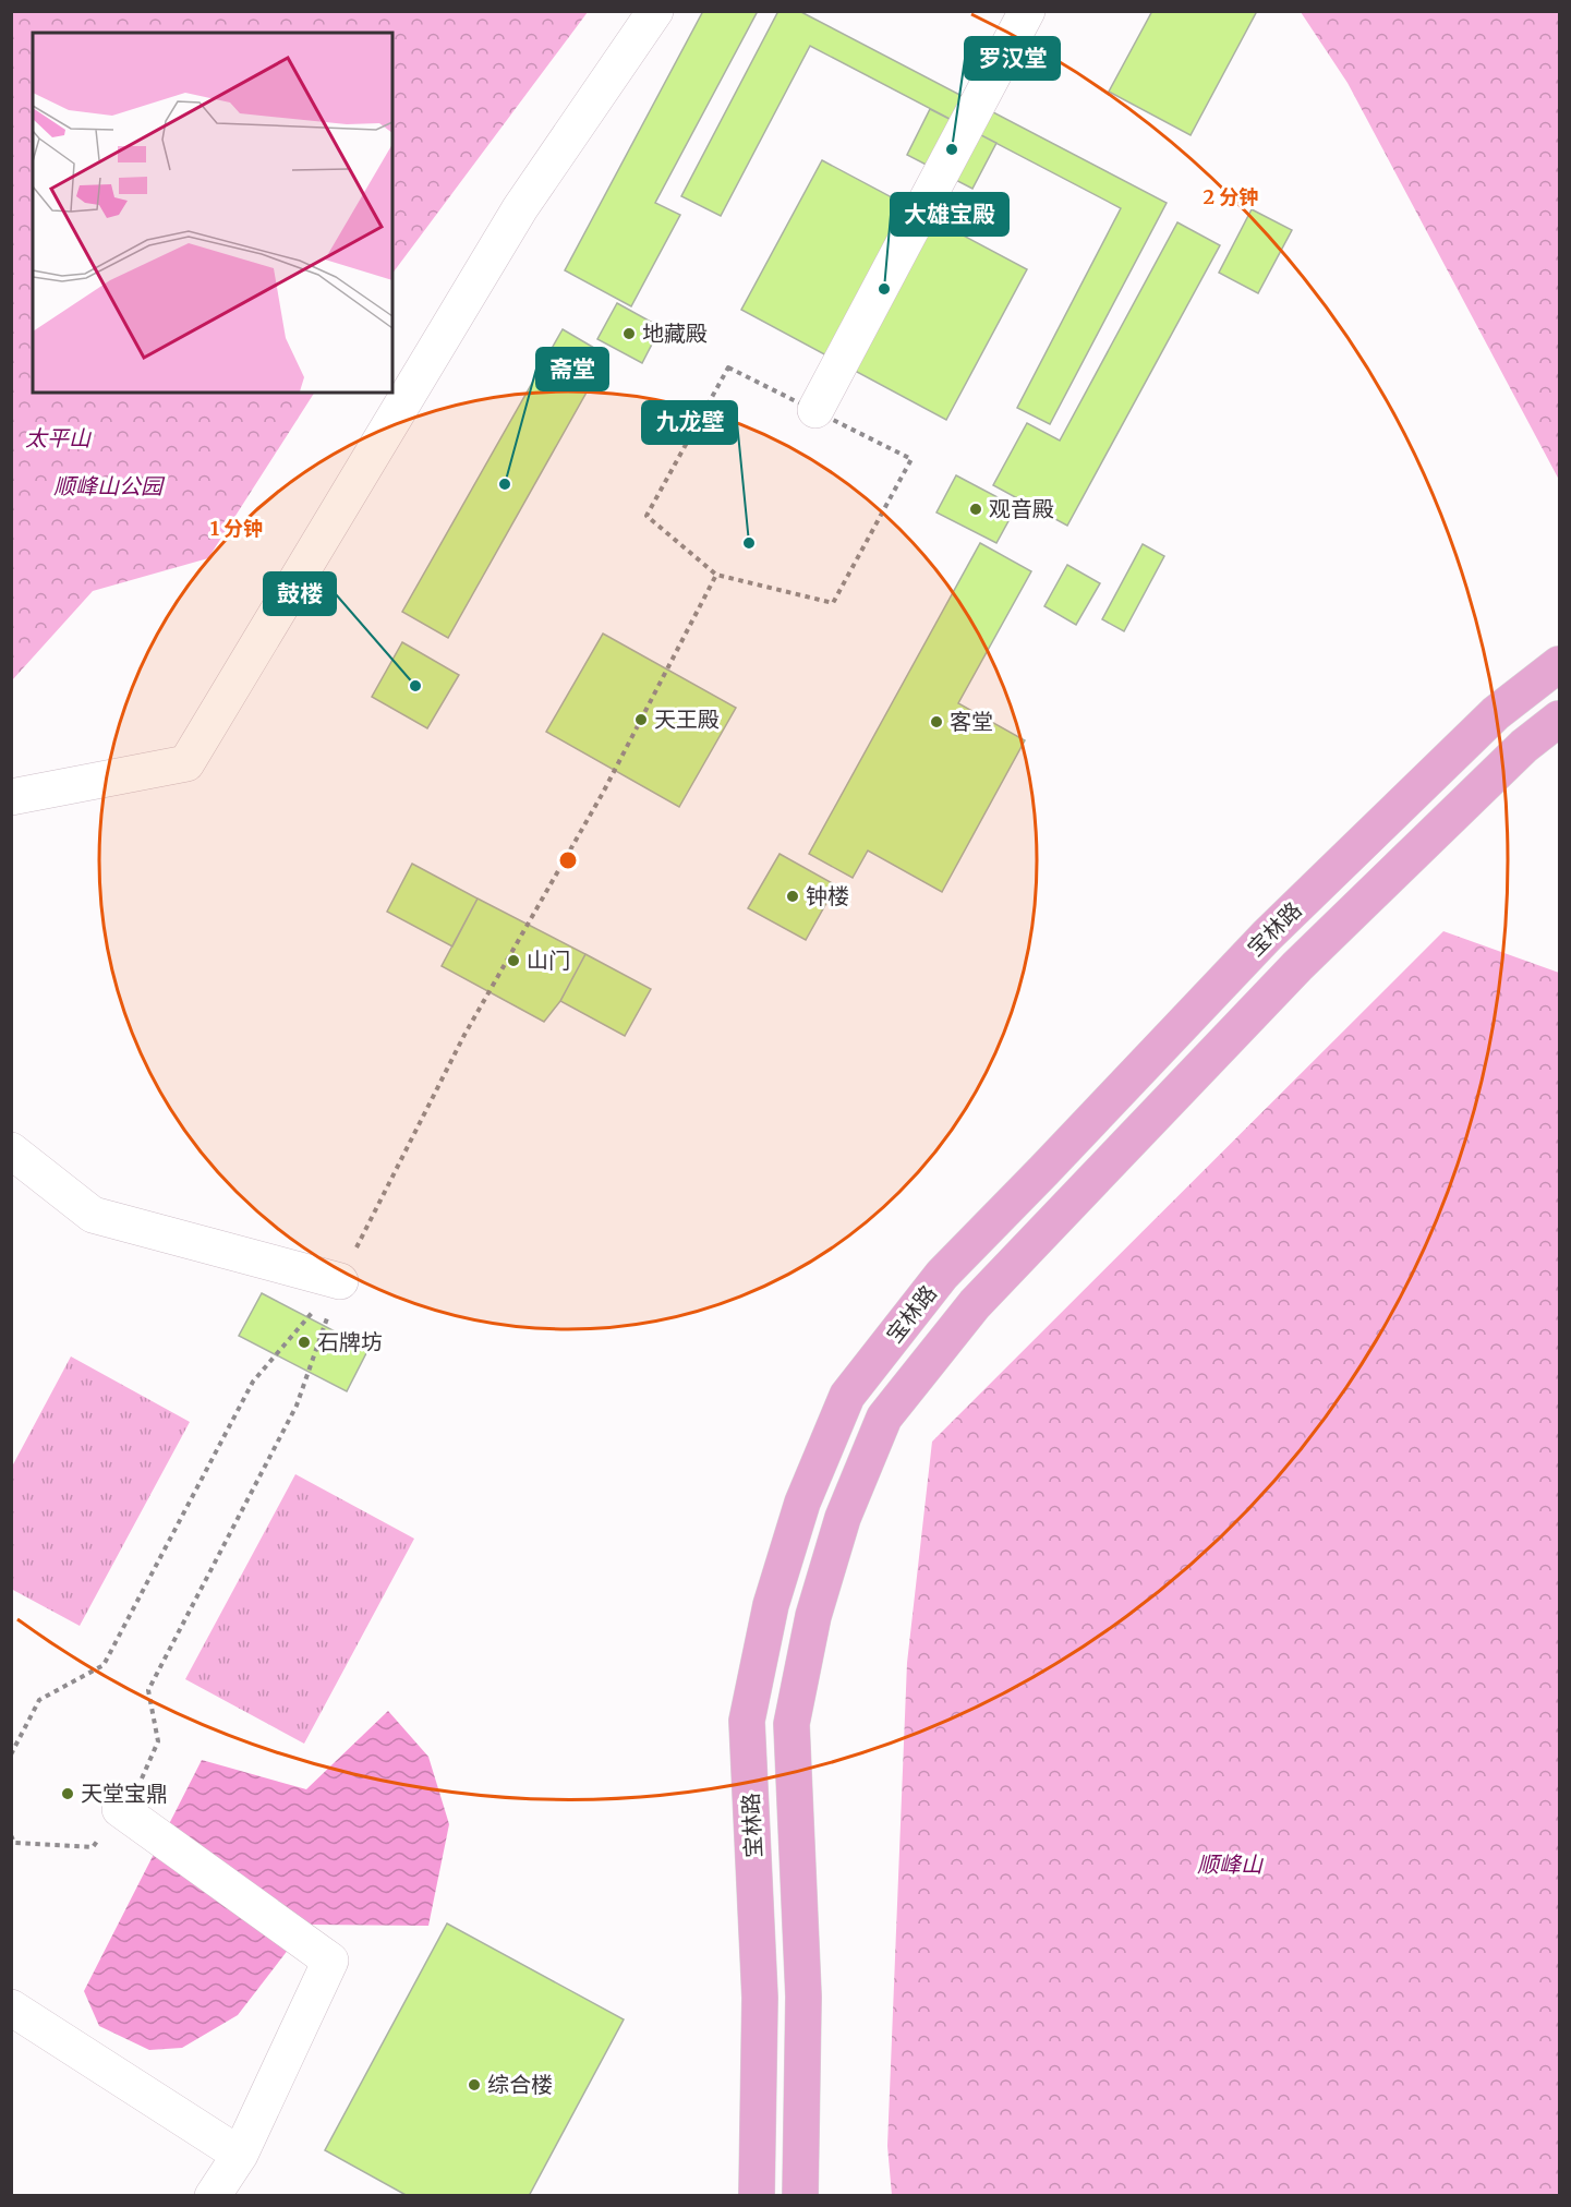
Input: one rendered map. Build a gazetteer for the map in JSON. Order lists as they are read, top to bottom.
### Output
{
  "streets": {
    "main road": ["宝林路"]
  },
  "parks": ["太平山", "顺峰山公园", "顺峰山"],
  "places": [
    "罗汉堂",
    "大雄宝殿",
    "地藏殿",
    "斋堂",
    "观音殿",
    "九龙壁",
    "鼓楼",
    "天王殿",
    "客堂",
    "钟楼",
    "山门",
    "石牌坊",
    "天堂宝鼎",
    "综合楼"
  ],
  "rings": ["2 分钟", "1 分钟"]
}
